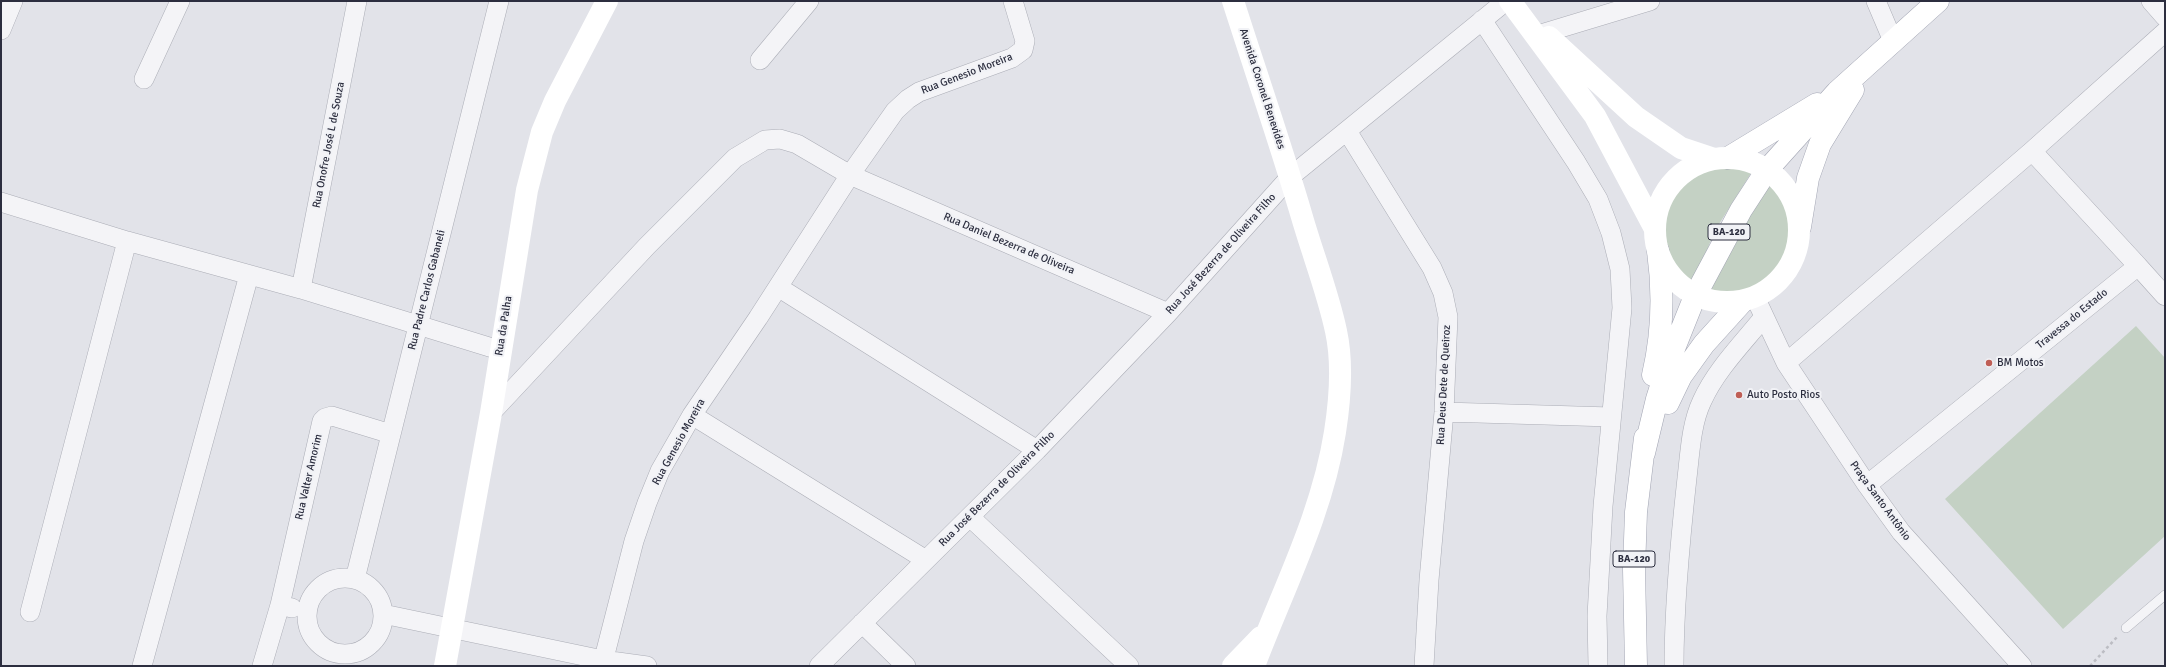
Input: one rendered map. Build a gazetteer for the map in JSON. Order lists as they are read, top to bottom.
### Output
{
  "streets": {
    "main road": ["Avenida Coronel Benevides", "BA-120", "Rua da Palha"],
    "street": [
      "Rua Genesio Moreira",
      "Rua Onofre José L de Souza",
      "Rua Daniel Bezerra de Oliveira",
      "Rua José Bezerra de Oliveira Filho",
      "Rua Padre Carlos Gabaneli",
      "Travessa do Estado",
      "Rua Deus Dete de Queiroz",
      "Rua Valter Amorim",
      "Praça Santo Antônio"
    ]
  },
  "crossings": [
    ["Rua Genesio Moreira", "Rua Daniel Bezerra de Oliveira"],
    ["Avenida Coronel Benevides", "Rua José Bezerra de Oliveira Filho"],
    ["Rua Daniel Bezerra de Oliveira", "Rua José Bezerra de Oliveira Filho"],
    ["Rua José Bezerra de Oliveira Filho", "Rua Deus Dete de Queiroz"],
    ["Rua Padre Carlos Gabaneli", "Rua Valter Amorim"],
    ["Travessa do Estado", "Praça Santo Antônio"]
  ],
  "places": ["BM Motos", "Auto Posto Rios"]
}
